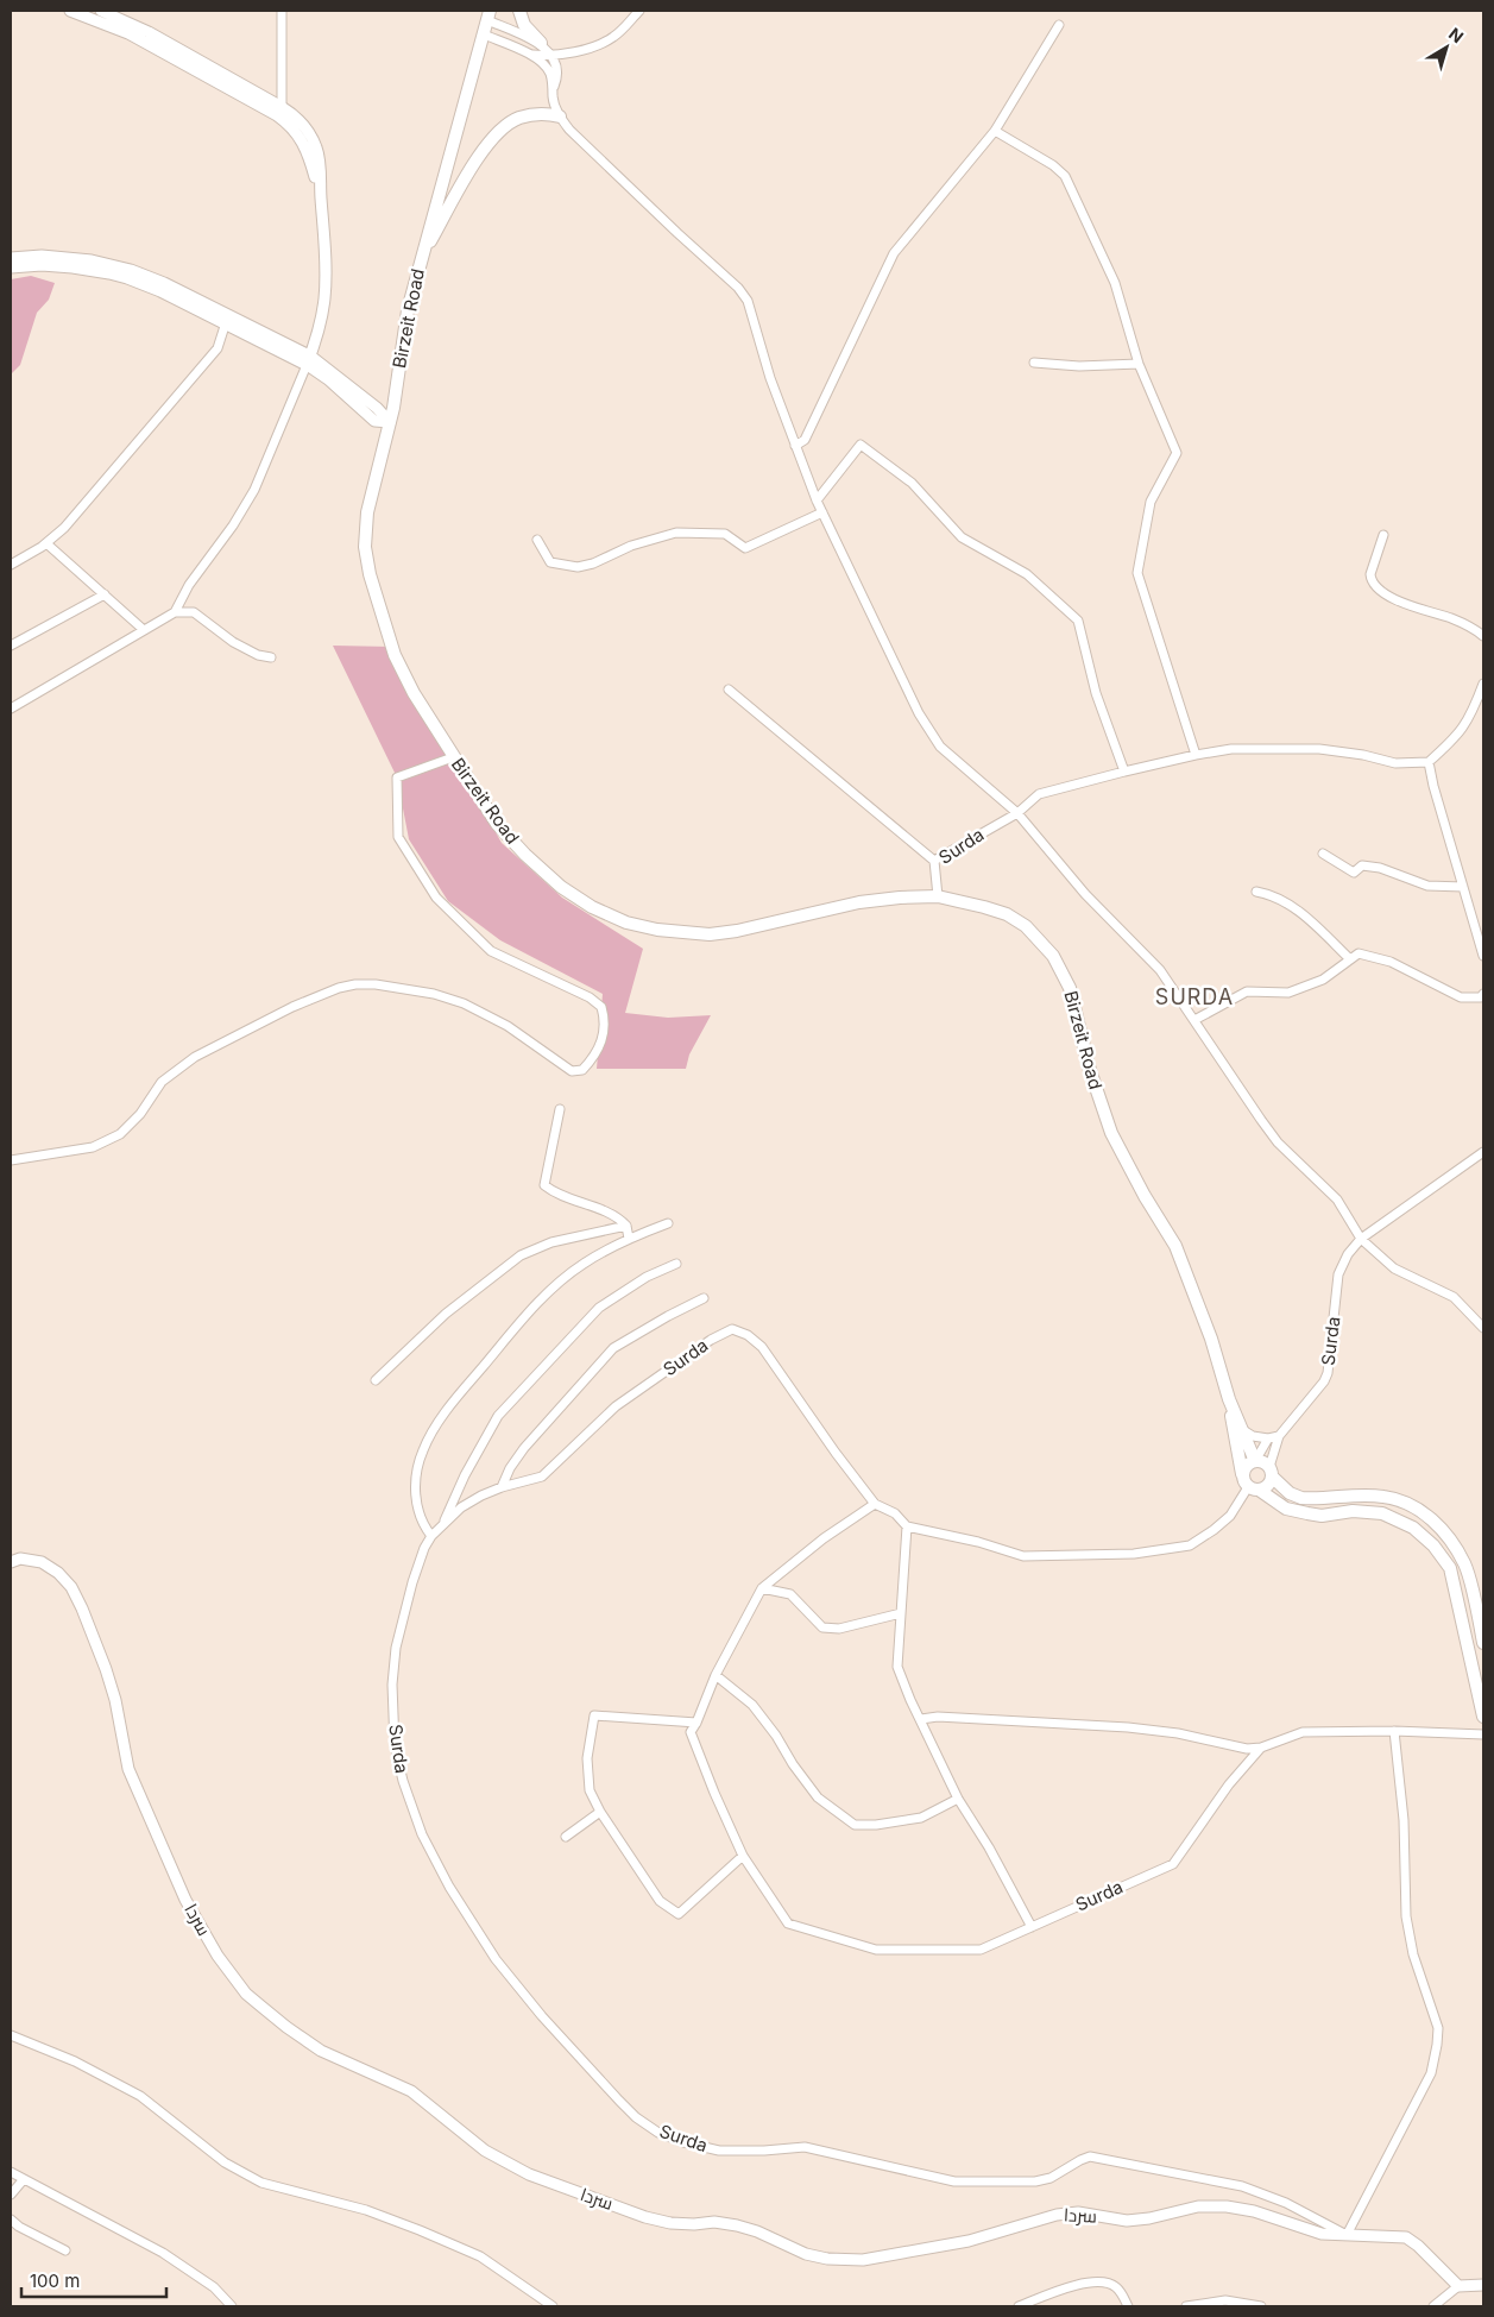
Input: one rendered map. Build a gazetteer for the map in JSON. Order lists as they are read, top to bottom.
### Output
{
  "streets": {
    "main road": ["Birzeit Road"],
    "street": ["Surda", "سردا"]
  },
  "crossings": [
    ["Birzeit Road", "Surda"],
    ["Surda", "سردا"]
  ],
  "districts": ["SURDA"],
  "scale_bar": "100 m",
  "north": "top right"
}
